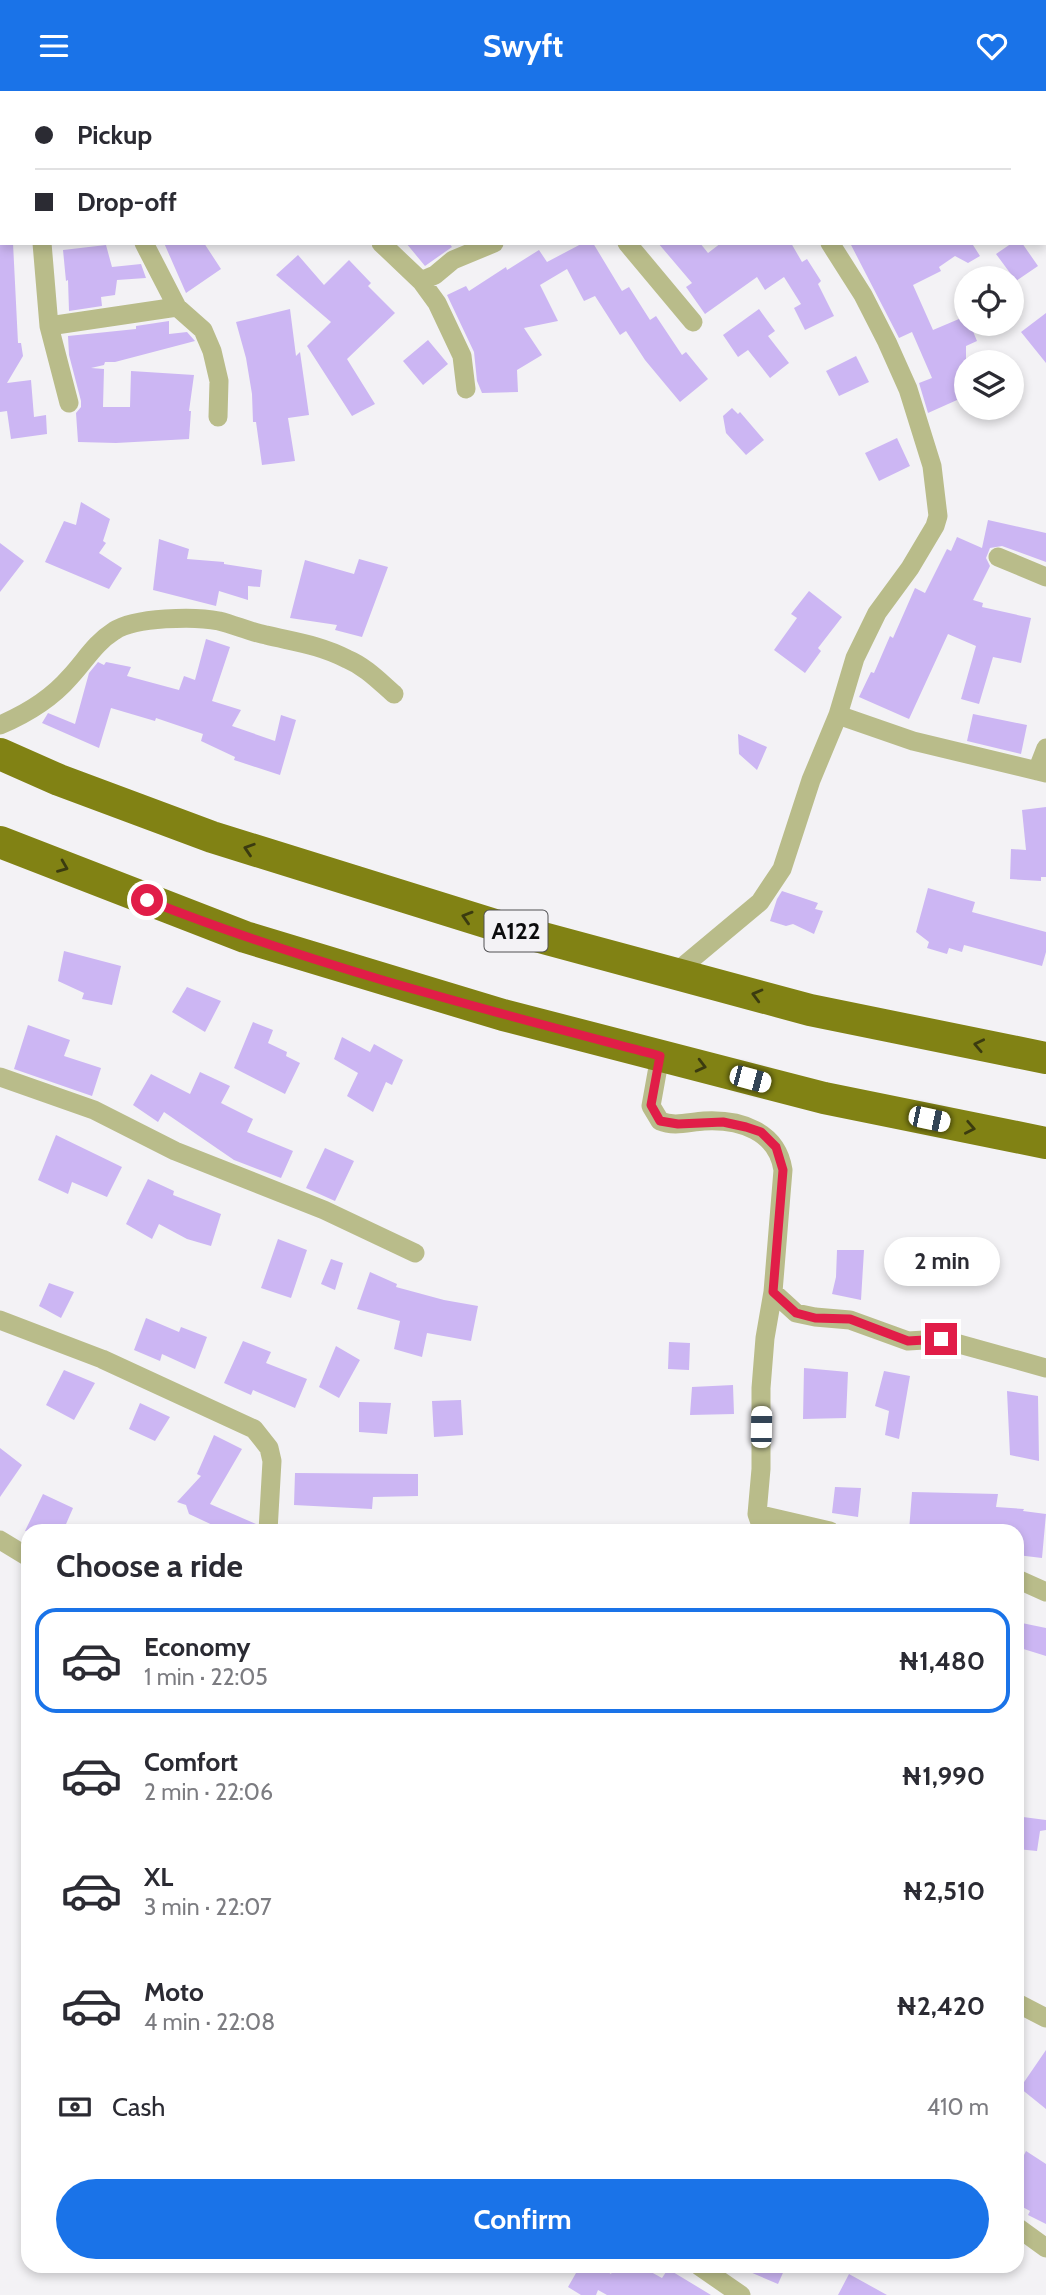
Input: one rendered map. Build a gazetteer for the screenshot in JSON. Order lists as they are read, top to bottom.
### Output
{
  "streets": {
    "highway": ["A122"]
  },
  "page": {
    "header": "Swyft",
    "banner": ["Pickup", "Drop-off"],
    "bubble": "2 min",
    "heading": "Choose a ride",
    "list": [
      {
        "name": "Economy",
        "note": "1 min · 22:05",
        "value": "₦1,480"
      },
      {
        "name": "Comfort",
        "note": "2 min · 22:06",
        "value": "₦1,990"
      },
      {
        "name": "XL",
        "note": "3 min · 22:07",
        "value": "₦2,510"
      },
      {
        "name": "Moto",
        "note": "4 min · 22:08",
        "value": "₦2,420"
      }
    ],
    "pay": ["Cash", "410 m"],
    "buttons": "Confirm"
  }
}
